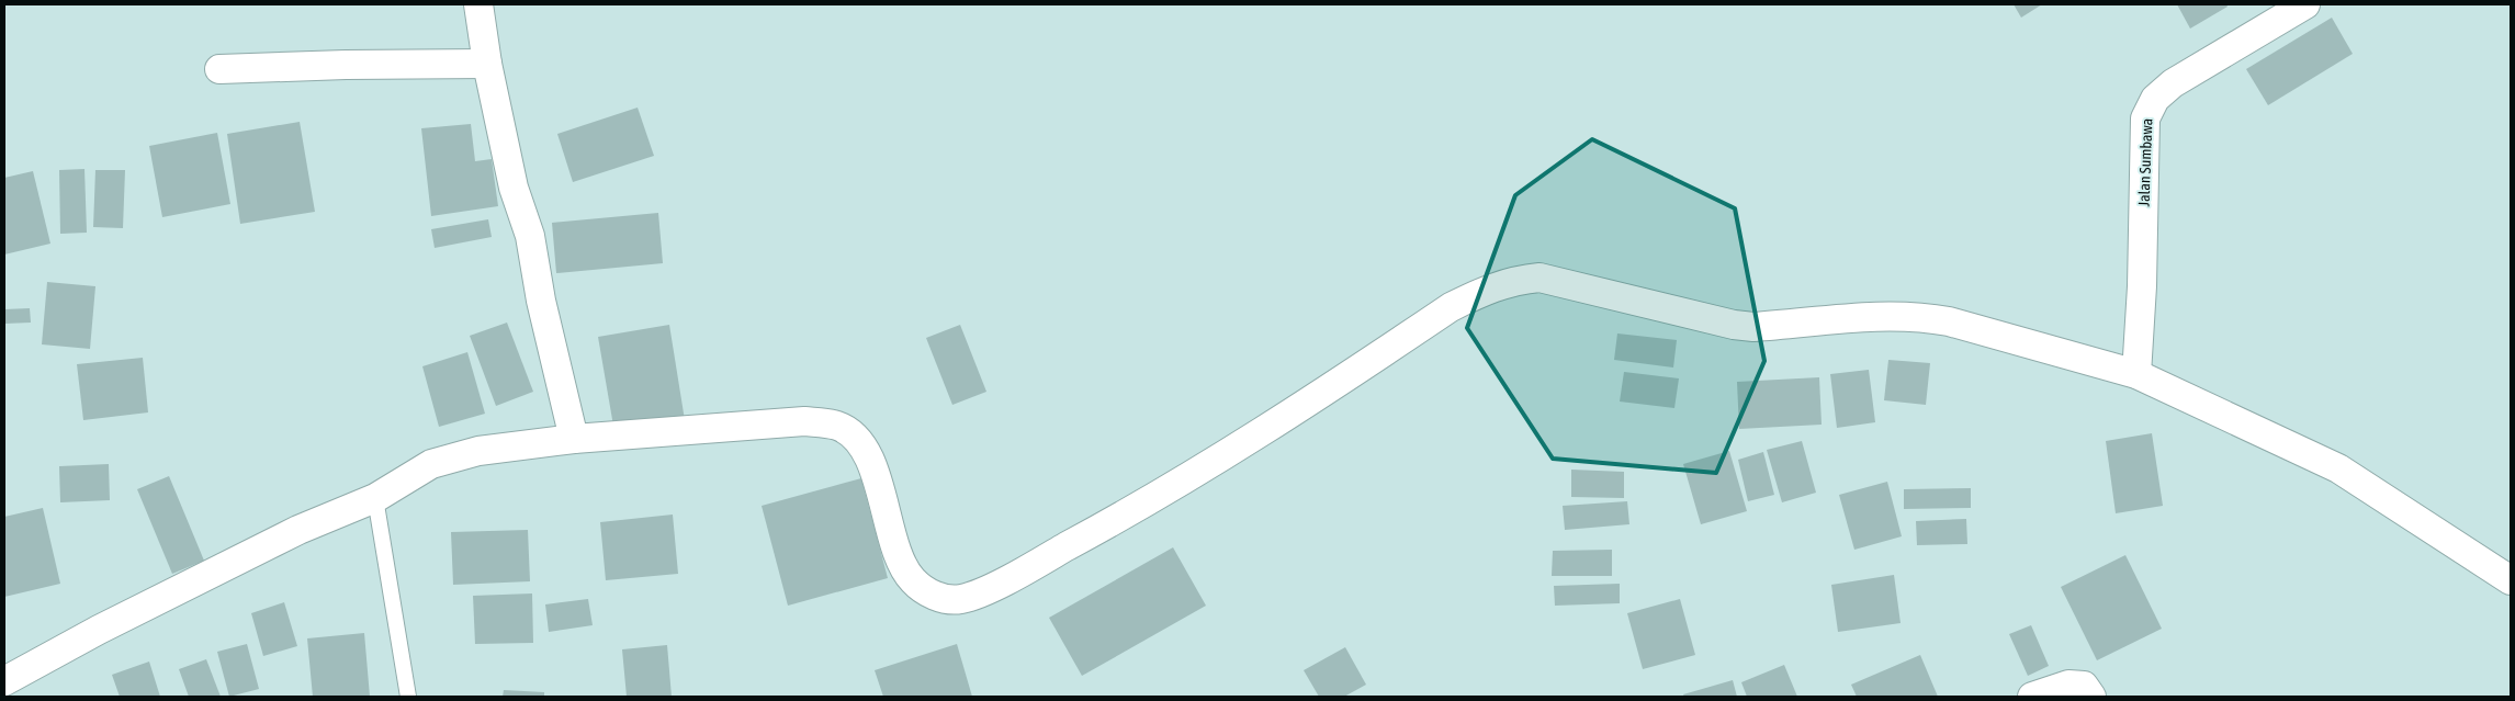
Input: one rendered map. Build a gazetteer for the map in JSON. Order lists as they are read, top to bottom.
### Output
{
  "streets": {
    "street": ["Jalan Sumbawa"]
  }
}
